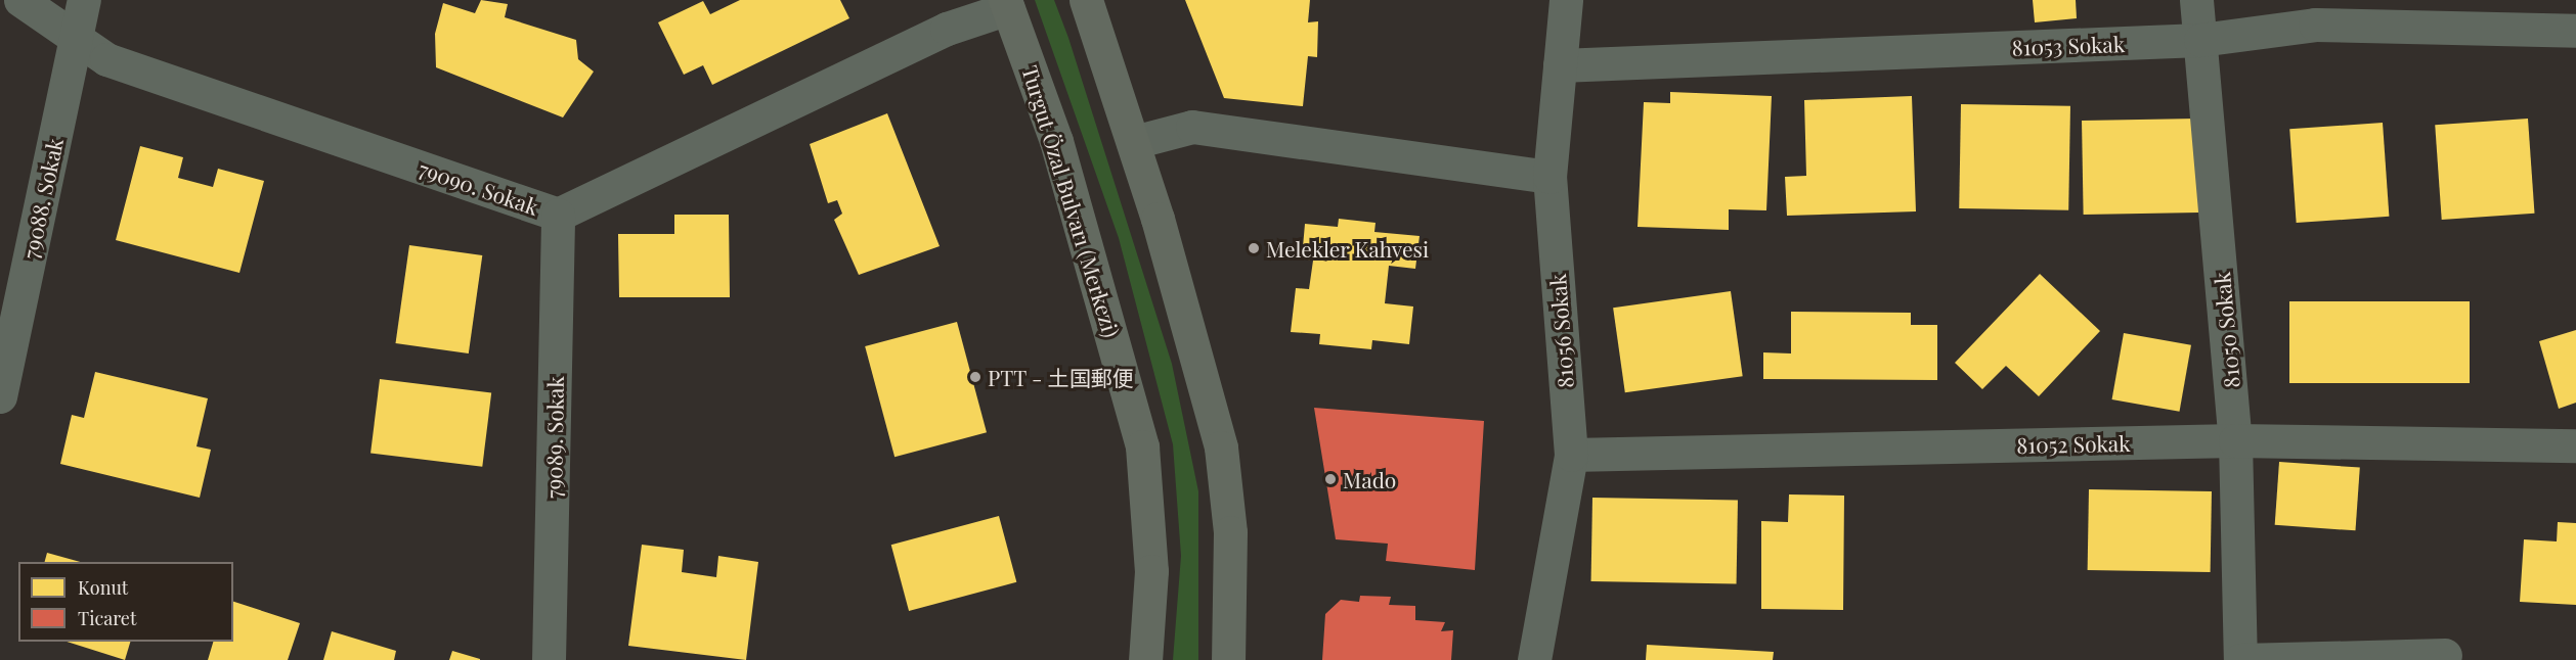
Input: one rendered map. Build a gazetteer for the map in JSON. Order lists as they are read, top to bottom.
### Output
{
  "streets": {
    "main road": ["Turgut Özal Bulvarı (Merkezi)"],
    "street": [
      "81053 Sokak",
      "79090. Sokak",
      "79088. Sokak",
      "81050 Sokak",
      "81056 Sokak",
      "79089. Sokak",
      "81052 Sokak"
    ]
  },
  "crossings": [
    ["81053 Sokak", "81050 Sokak"],
    ["81053 Sokak", "81056 Sokak"],
    ["79090. Sokak", "79088. Sokak"],
    ["79090. Sokak", "Turgut Özal Bulvarı (Merkezi)"],
    ["79090. Sokak", "79089. Sokak"],
    ["81050 Sokak", "81052 Sokak"],
    ["81056 Sokak", "81052 Sokak"]
  ],
  "places": ["Melekler Kahvesi", "PTT - 土国郵便", "Mado"],
  "legend": ["Konut", "Ticaret"]
}
